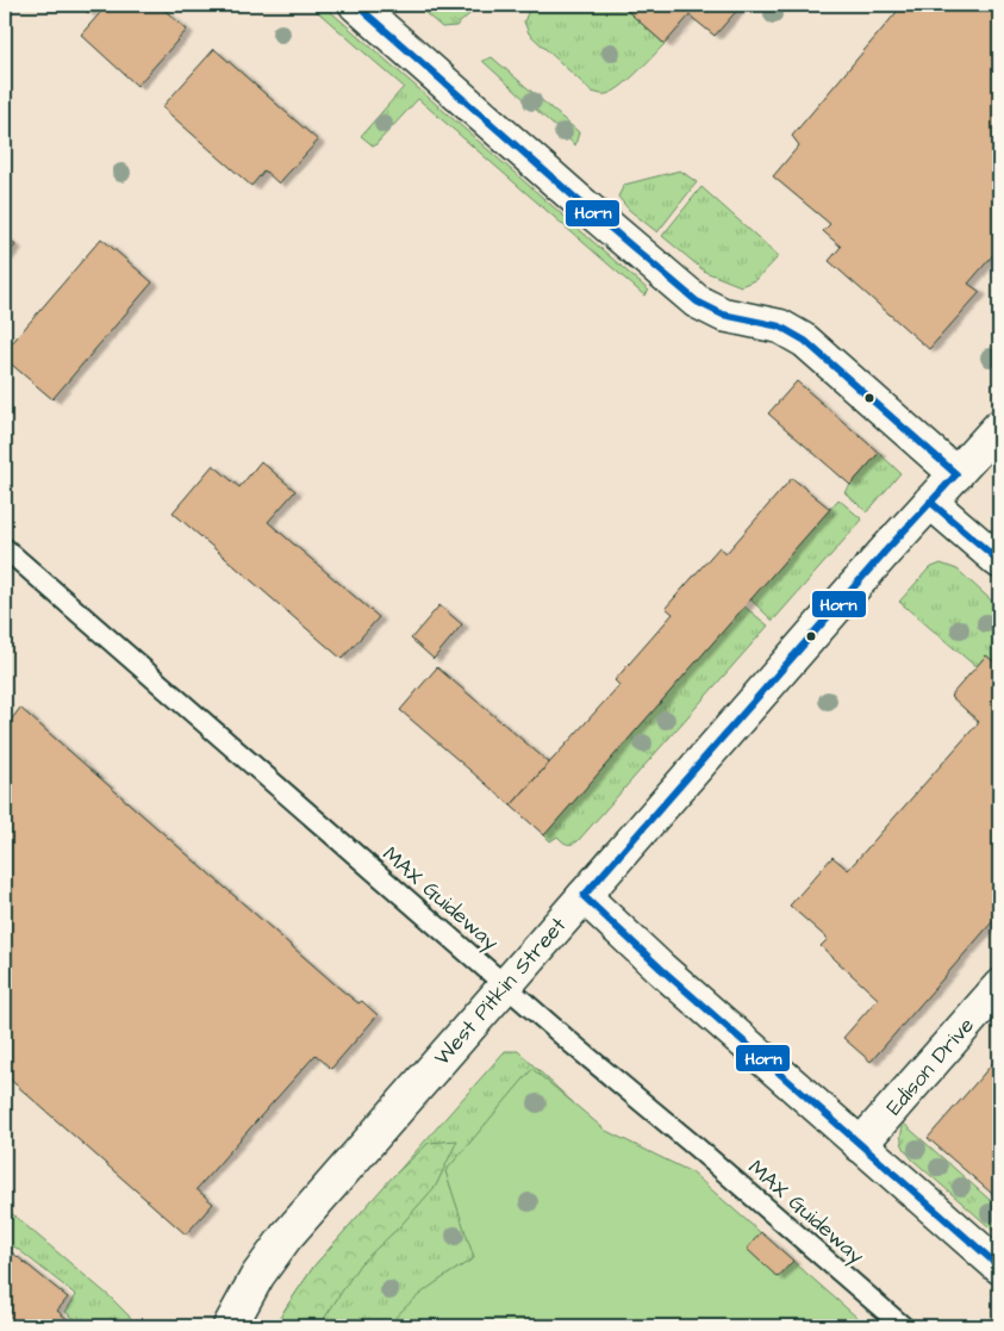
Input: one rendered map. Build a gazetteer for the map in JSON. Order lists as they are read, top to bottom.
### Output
{
  "streets": {
    "street": ["West Pitkin Street", "Edison Drive"],
    "lane": ["MAX Guideway"]
  },
  "crossings": [
    ["MAX Guideway", "West Pitkin Street"]
  ],
  "lines": ["transit line Horn"]
}
